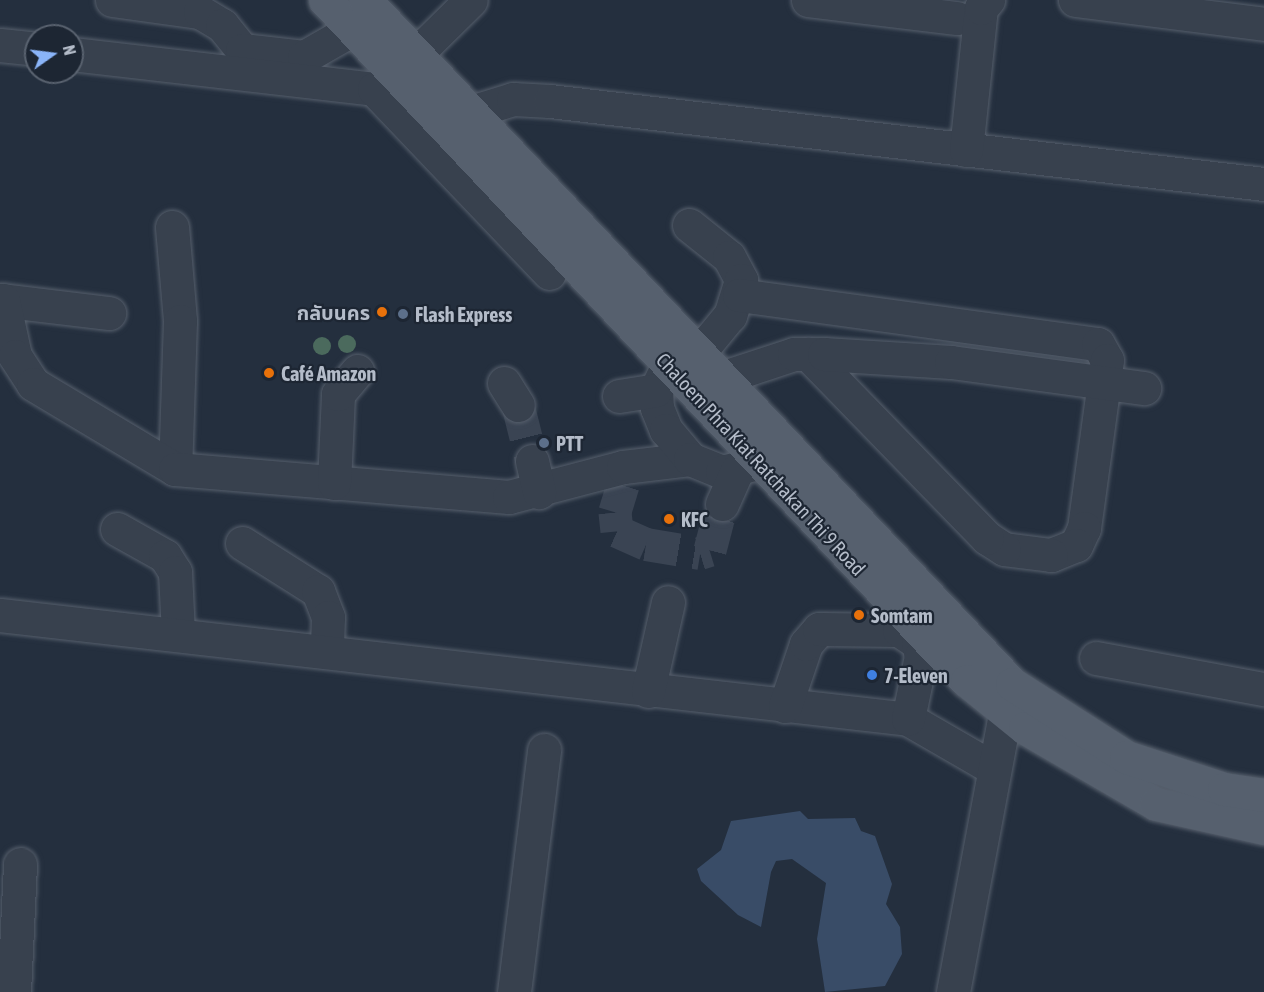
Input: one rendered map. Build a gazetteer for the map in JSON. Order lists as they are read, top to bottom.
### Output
{
  "streets": {
    "main road": ["Chaloem Phra Kiat Ratchakan Thi 9 Road"]
  },
  "places": [
    "กลับนคร",
    "Flash Express",
    "Café Amazon",
    "PTT",
    "KFC",
    "Somtam",
    "7-Eleven"
  ],
  "north": "right"
}
